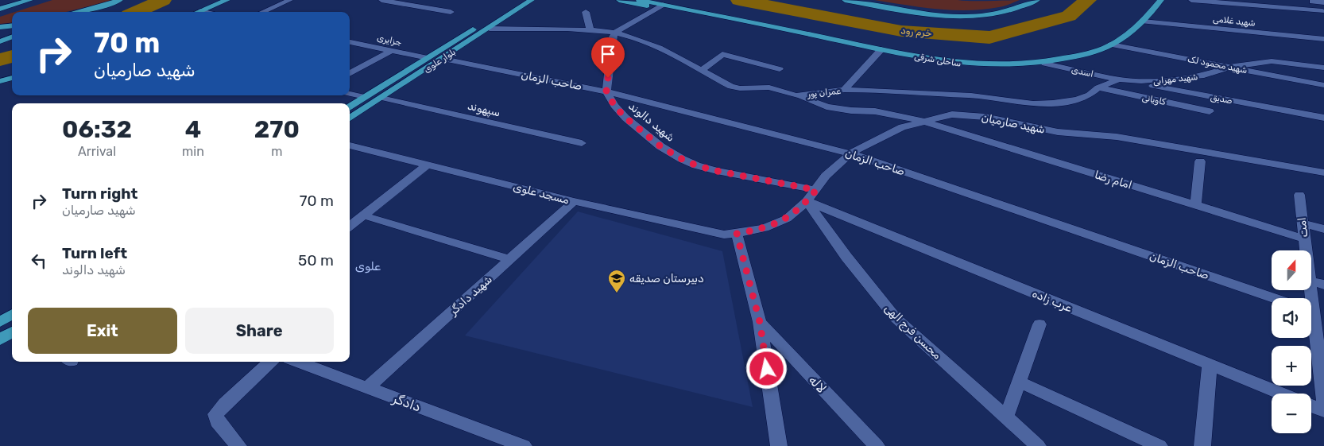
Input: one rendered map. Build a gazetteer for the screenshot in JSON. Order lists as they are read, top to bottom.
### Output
{
  "streets": {
    "main road": ["ساحلی شرقی", "بلوار علوی"],
    "street": [
      "شهید غلامی",
      "جزایری",
      "شهید محمود لک",
      "اسدی",
      "شهید مهرابی",
      "صاحب الزمان",
      "عمران پور",
      "صدیق",
      "کاویانی",
      "سپهوند",
      "شهید دالوند",
      "شهید صارمیان",
      "امام رضا",
      "مسجد علوی",
      "امت",
      "شهید دادگر",
      "عرب زاده",
      "محسن فرج الهی",
      "لاله",
      "دادگر"
    ]
  },
  "crossings": [
    ["شهید غلامی", "ساحلی شرقی"],
    ["جزایری", "بلوار علوی"],
    ["ساحلی شرقی", "شهید محمود لک"],
    ["ساحلی شرقی", "اسدی"],
    ["بلوار علوی", "صاحب الزمان"],
    ["بلوار علوی", "عمران پور"],
    ["بلوار علوی", "سپهوند"],
    ["شهید محمود لک", "شهید مهرابی"],
    ["اسدی", "شهید مهرابی"],
    ["اسدی", "عمران پور"],
    ["اسدی", "صدیق"],
    ["شهید مهرابی", "عمران پور"],
    ["شهید مهرابی", "صدیق"],
    ["صاحب الزمان", "شهید دالوند"],
    ["صاحب الزمان", "شهید صارمیان"],
    ["عمران پور", "صدیق"],
    ["عمران پور", "کاویانی"],
    ["عمران پور", "امام رضا"],
    ["شهید دالوند", "شهید صارمیان"],
    ["شهید صارمیان", "امام رضا"],
    ["شهید صارمیان", "مسجد علوی"],
    ["شهید صارمیان", "عرب زاده"],
    ["شهید صارمیان", "محسن فرج الهی"],
    ["امام رضا", "امت"],
    ["مسجد علوی", "شهید دادگر"],
    ["شهید دادگر", "دادگر"],
    ["عرب زاده", "محسن فرج الهی"]
  ],
  "districts": ["علوی"],
  "water": ["خرم رود"],
  "places": {
    "school or university": ["دبیرستان صدیقه"]
  },
  "north": "top",
  "page": {
    "turn": ["70 m", "شهید صارمیان"],
    "eta": [
      "06:32",
      "Arrival",
      "4",
      "min",
      "270",
      "m"
    ],
    "list": [
      {
        "name": "Turn right",
        "note": "شهید صارمیان",
        "value": "70 m"
      },
      {
        "name": "Turn left",
        "note": "شهید دالوند",
        "value": "50 m"
      }
    ],
    "map_buttons": ["+", "−"],
    "buttons": ["Exit", "Share"]
  }
}
